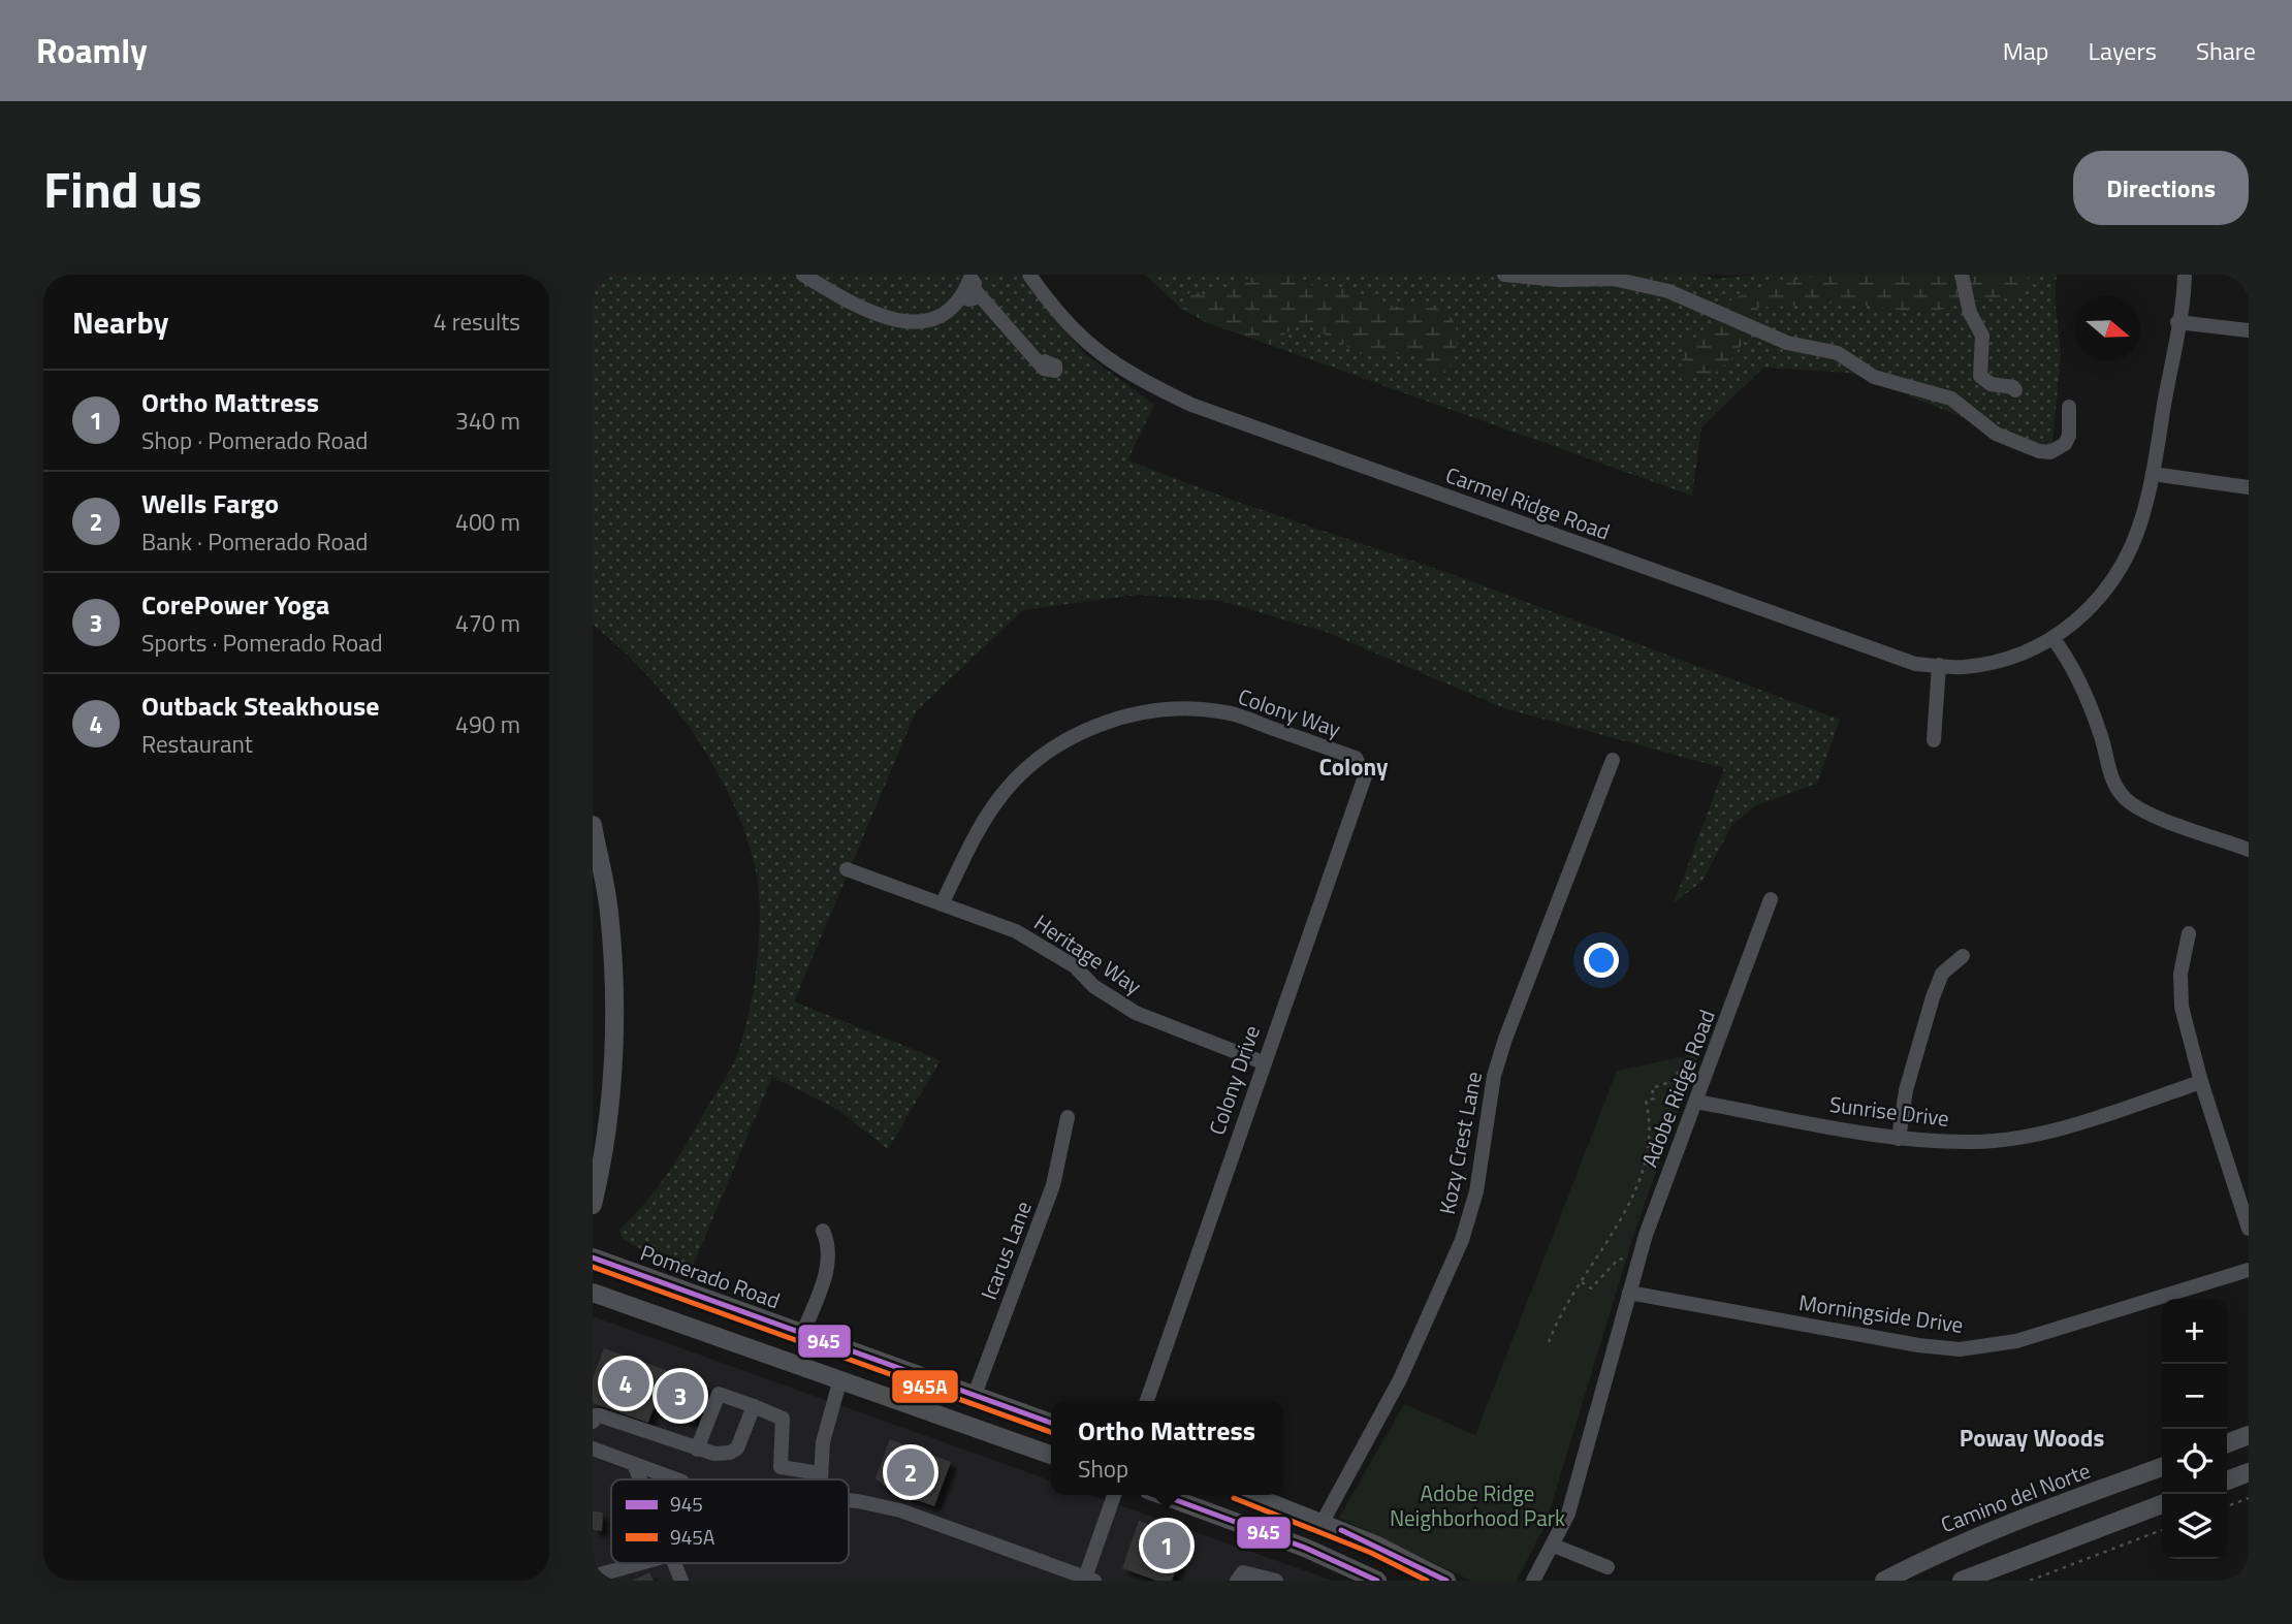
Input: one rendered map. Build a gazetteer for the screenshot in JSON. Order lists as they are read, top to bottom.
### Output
{
  "streets": {
    "main road": ["Pomerado Road", "Camino del Norte"],
    "street": [
      "Carmel Ridge Road",
      "Colony Way",
      "Heritage Way",
      "Colony Drive",
      "Adobe Ridge Road",
      "Sunrise Drive",
      "Kozy Crest Lane",
      "Icarus Lane",
      "Morningside Drive"
    ]
  },
  "crossings": [
    ["Colony Way", "Heritage Way"],
    ["Colony Way", "Colony Drive"],
    ["Heritage Way", "Colony Drive"],
    ["Adobe Ridge Road", "Sunrise Drive"],
    ["Adobe Ridge Road", "Morningside Drive"],
    ["Icarus Lane", "Pomerado Road"]
  ],
  "districts": ["Colony", "Poway Woods"],
  "parks": ["Adobe Ridge Neighborhood Park"],
  "lines": ["transit line 945", "transit line 945A"],
  "legend": ["945", "945A"],
  "north": "right",
  "page": {
    "header": "Roamly",
    "nav": ["Map", "Layers", "Share"],
    "title": "Find us",
    "buttons": "Directions",
    "heading": ["Nearby", "4 results"],
    "list": [
      {
        "mark": "1",
        "name": "Ortho Mattress",
        "note": "Shop · Pomerado Road",
        "value": "340 m"
      },
      {
        "mark": "2",
        "name": "Wells Fargo",
        "note": "Bank · Pomerado Road",
        "value": "400 m"
      },
      {
        "mark": "3",
        "name": "CorePower Yoga",
        "note": "Sports · Pomerado Road",
        "value": "470 m"
      },
      {
        "mark": "4",
        "name": "Outback Steakhouse",
        "note": "Restaurant",
        "value": "490 m"
      }
    ],
    "map_buttons": ["+", "−"],
    "pins": [
      "4",
      "3",
      "2",
      "1"
    ],
    "popup": ["Ortho Mattress", "Shop"]
  }
}
